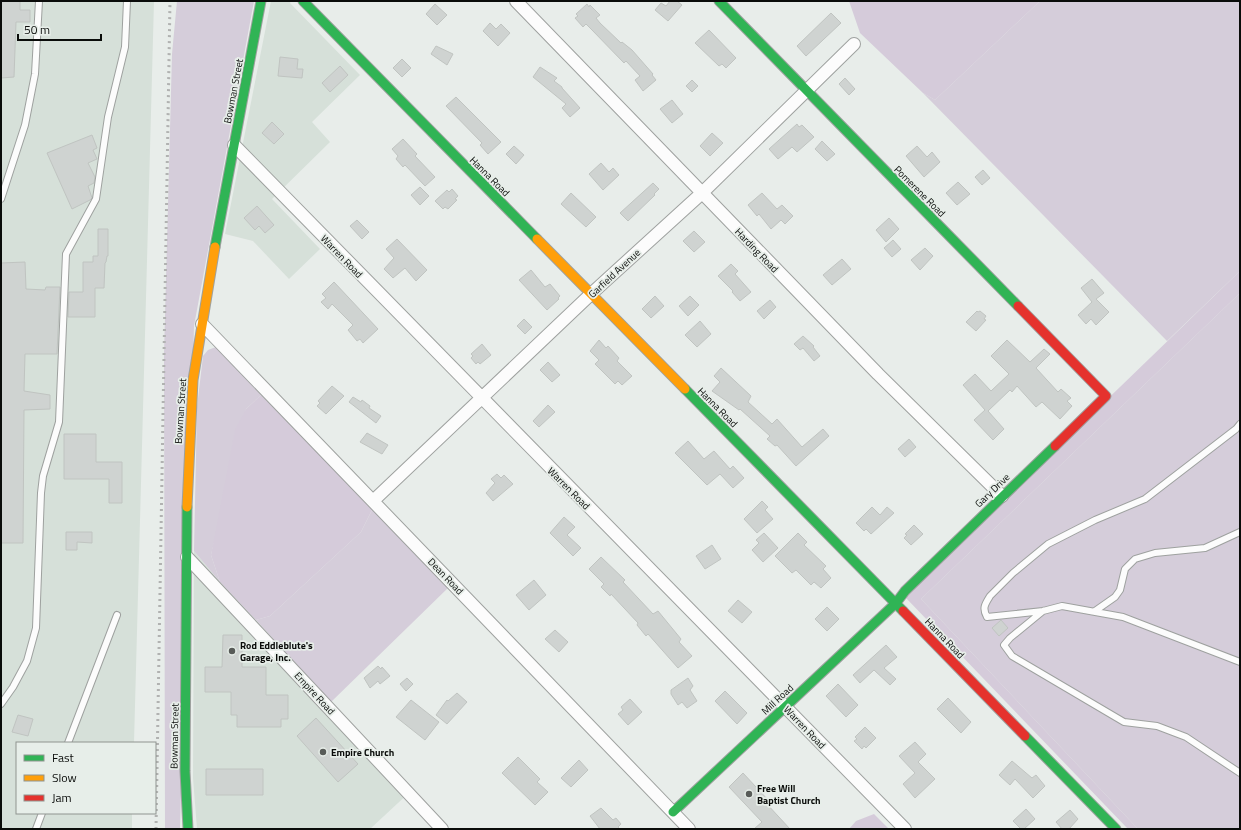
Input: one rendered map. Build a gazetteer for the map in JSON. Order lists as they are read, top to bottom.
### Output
{
  "streets": {
    "street": [
      "Bowman Street",
      "Hanna Road",
      "Pomerene Road",
      "Harding Road",
      "Warren Road",
      "Garfield Avenue",
      "Gary Drive",
      "Dean Road",
      "Empire Road",
      "Mill Road"
    ]
  },
  "crossings": [
    ["Bowman Street", "Warren Road"],
    ["Bowman Street", "Dean Road"],
    ["Bowman Street", "Empire Road"],
    ["Hanna Road", "Garfield Avenue"],
    ["Hanna Road", "Gary Drive"],
    ["Hanna Road", "Mill Road"],
    ["Pomerene Road", "Garfield Avenue"],
    ["Pomerene Road", "Gary Drive"],
    ["Harding Road", "Garfield Avenue"],
    ["Harding Road", "Gary Drive"],
    ["Warren Road", "Garfield Avenue"],
    ["Warren Road", "Mill Road"],
    ["Garfield Avenue", "Dean Road"],
    ["Gary Drive", "Mill Road"],
    ["Dean Road", "Mill Road"]
  ],
  "places": ["Rod Eddleblute's Garage, Inc.", "Empire Church", "Free Will Baptist Church"],
  "legend": ["Fast", "Slow", "Jam"],
  "scale_bar": "50 m"
}
